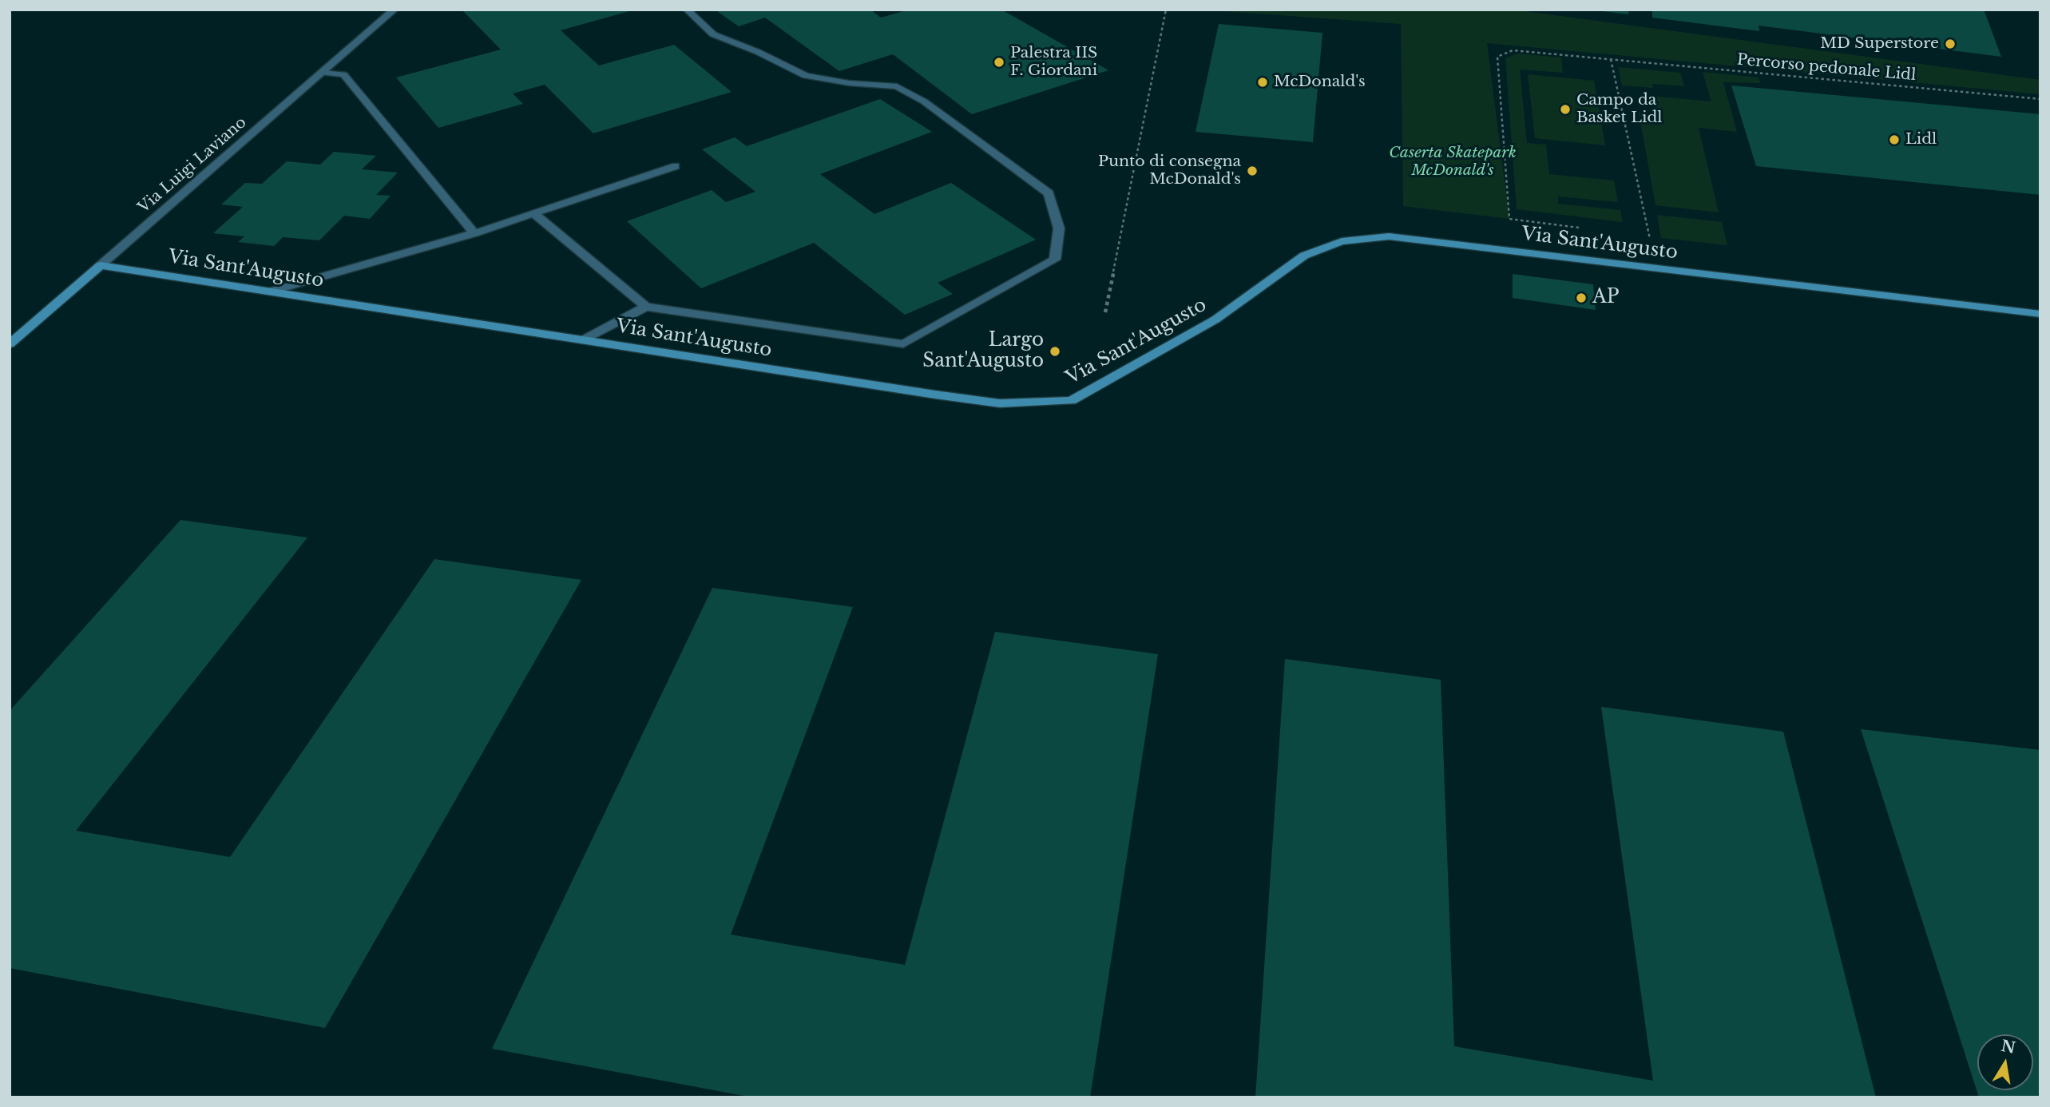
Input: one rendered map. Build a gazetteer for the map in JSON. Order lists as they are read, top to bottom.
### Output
{
  "streets": {
    "main road": ["Via Luigi Laviano", "Via Sant'Augusto"],
    "path": ["Percorso pedonale Lidl"]
  },
  "crossings": [
    ["Via Luigi Laviano", "Via Sant'Augusto"]
  ],
  "parks": ["Caserta Skatepark McDonald's"],
  "places": [
    "MD Superstore",
    "Palestra IIS F. Giordani",
    "McDonald's",
    "Campo da Basket Lidl",
    "Lidl",
    "Punto di consegna McDonald's",
    "AP",
    "Largo Sant'Augusto"
  ],
  "north": "top"
}
